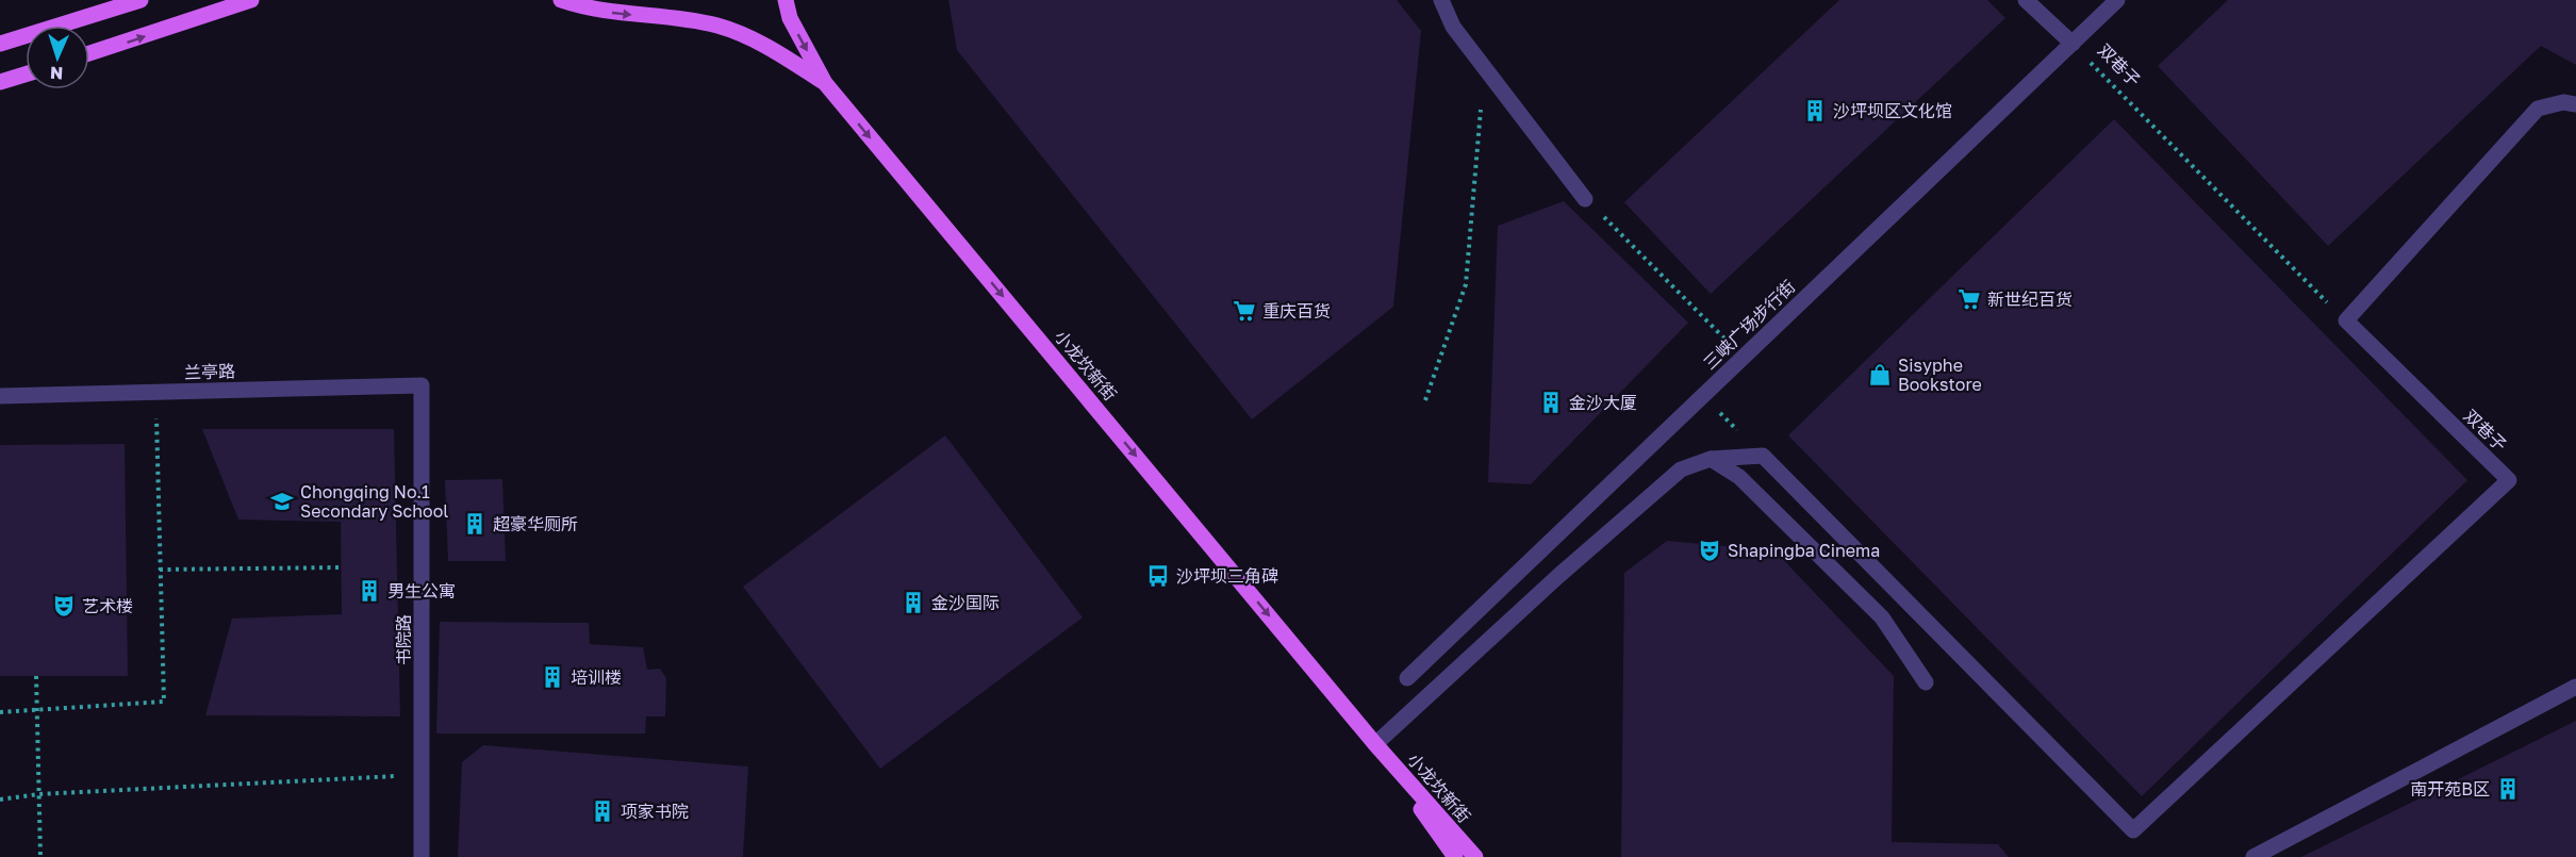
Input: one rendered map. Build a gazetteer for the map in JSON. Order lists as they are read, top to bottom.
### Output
{
  "streets": {
    "main road": ["小龙坎新街"],
    "street": [
      "双巷子",
      "三峡广场步行街",
      "兰亭路",
      "书院路"
    ]
  },
  "crossings": [
    ["双巷子", "三峡广场步行街"],
    ["兰亭路", "书院路"]
  ],
  "one_way": ["小龙坎新街"],
  "places": {
    "building": [
      "沙坪坝区文化馆",
      "金沙大厦",
      "超豪华厕所",
      "男生公寓",
      "金沙国际",
      "培训楼",
      "南开苑B区",
      "项家书院"
    ],
    "supermarket": ["新世纪百货", "重庆百货"],
    "shop": ["Sisyphe Bookstore"],
    "school or university": ["Chongqing No.1 Secondary School"],
    "theatre": ["Shapingba Cinema", "艺术楼"],
    "bus stop": ["沙坪坝三角碑"]
  },
  "north": "bottom"
}
